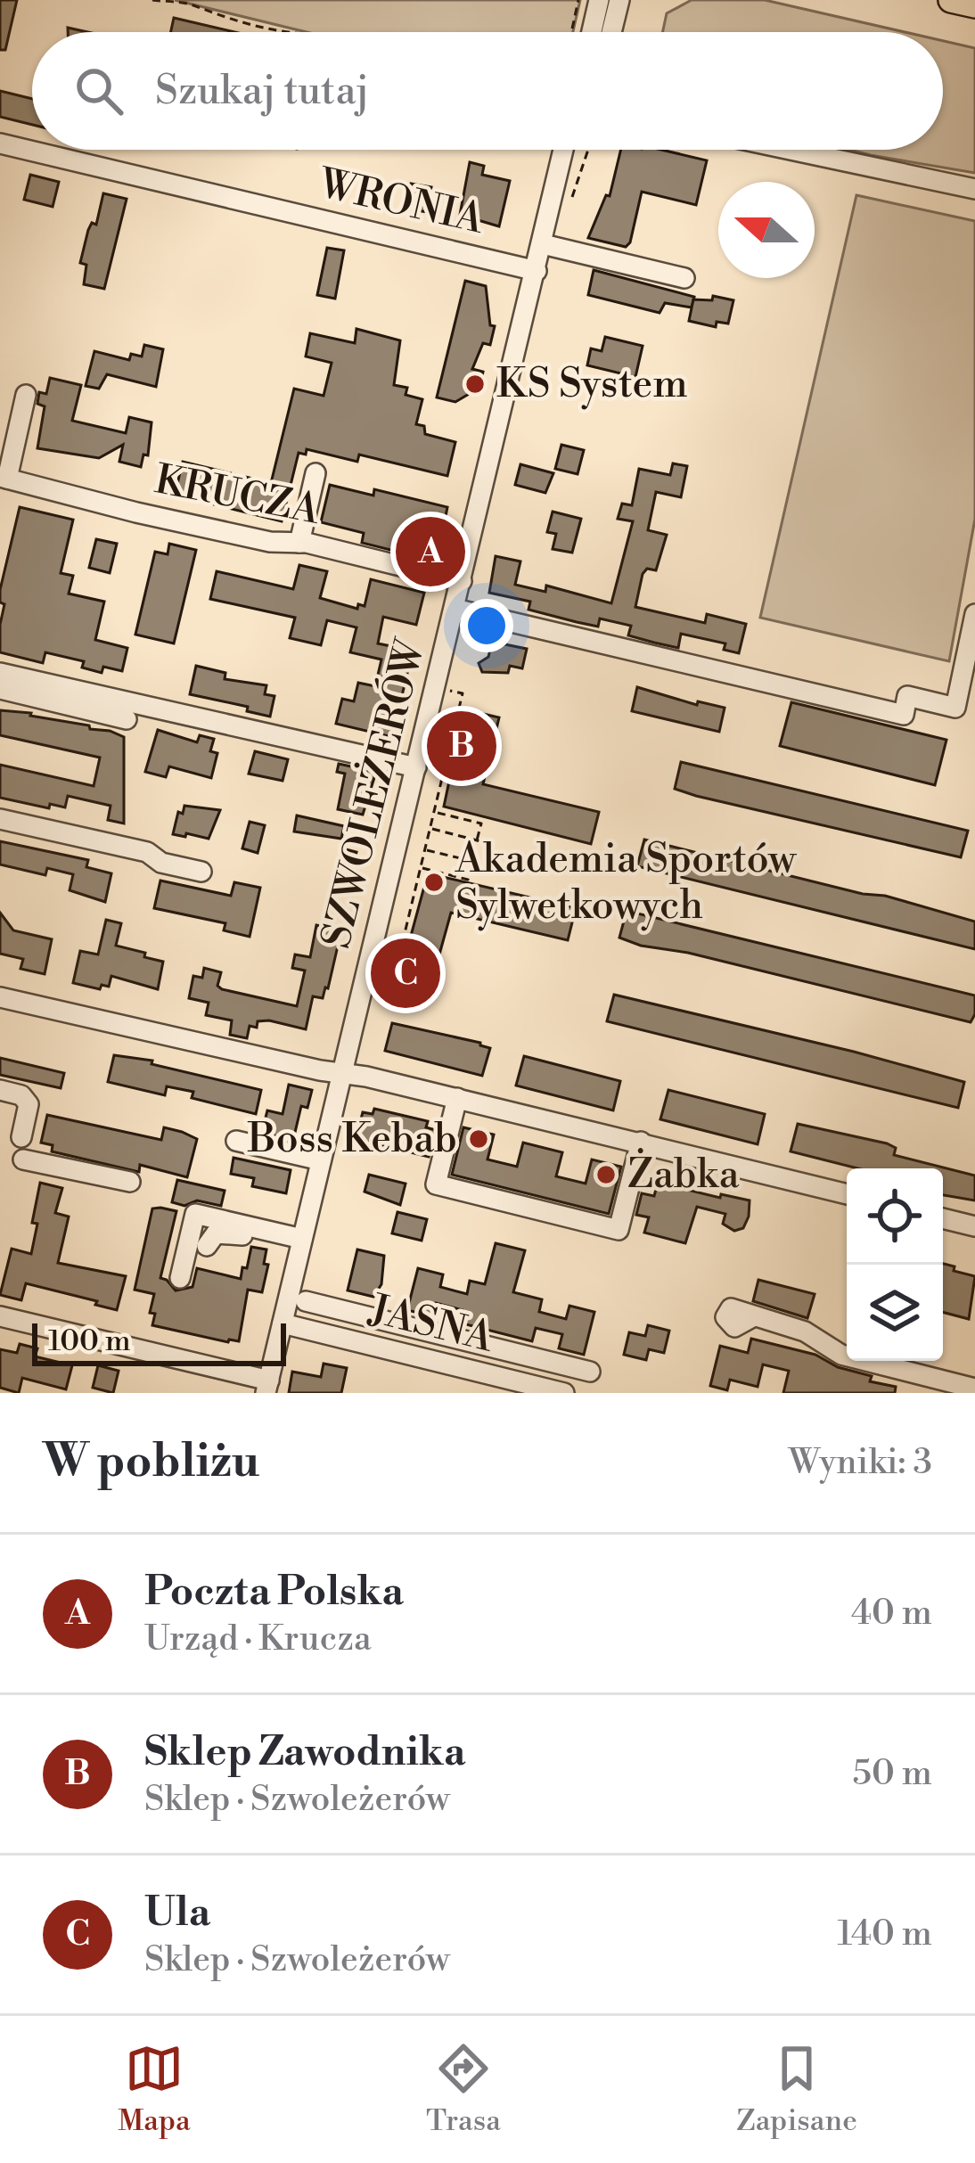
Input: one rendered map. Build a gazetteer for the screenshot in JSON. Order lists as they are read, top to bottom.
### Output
{
  "streets": {
    "street": [
      "WRONIA",
      "KRUCZA",
      "SZWOLEŻERÓW",
      "JASNA"
    ]
  },
  "crossings": [
    ["WRONIA", "SZWOLEŻERÓW"],
    ["KRUCZA", "SZWOLEŻERÓW"],
    ["SZWOLEŻERÓW", "JASNA"]
  ],
  "places": [
    "KS System",
    "Akademia Sportów Sylwetkowych",
    "Boss Kebab",
    "Żabka"
  ],
  "scale_bar": "100 m",
  "north": "left",
  "page": {
    "search": "Szukaj tutaj",
    "pins": ["A", "B", "C"],
    "scale": "100 m",
    "heading": ["W pobliżu", "Wyniki: 3"],
    "list": [
      {
        "mark": "A",
        "name": "Poczta Polska",
        "note": "Urząd · Krucza",
        "value": "40 m"
      },
      {
        "mark": "B",
        "name": "Sklep Zawodnika",
        "note": "Sklep · Szwoleżerów",
        "value": "50 m"
      },
      {
        "mark": "C",
        "name": "Ula",
        "note": "Sklep · Szwoleżerów",
        "value": "140 m"
      }
    ],
    "nav": ["Mapa", "Trasa", "Zapisane"]
  }
}
